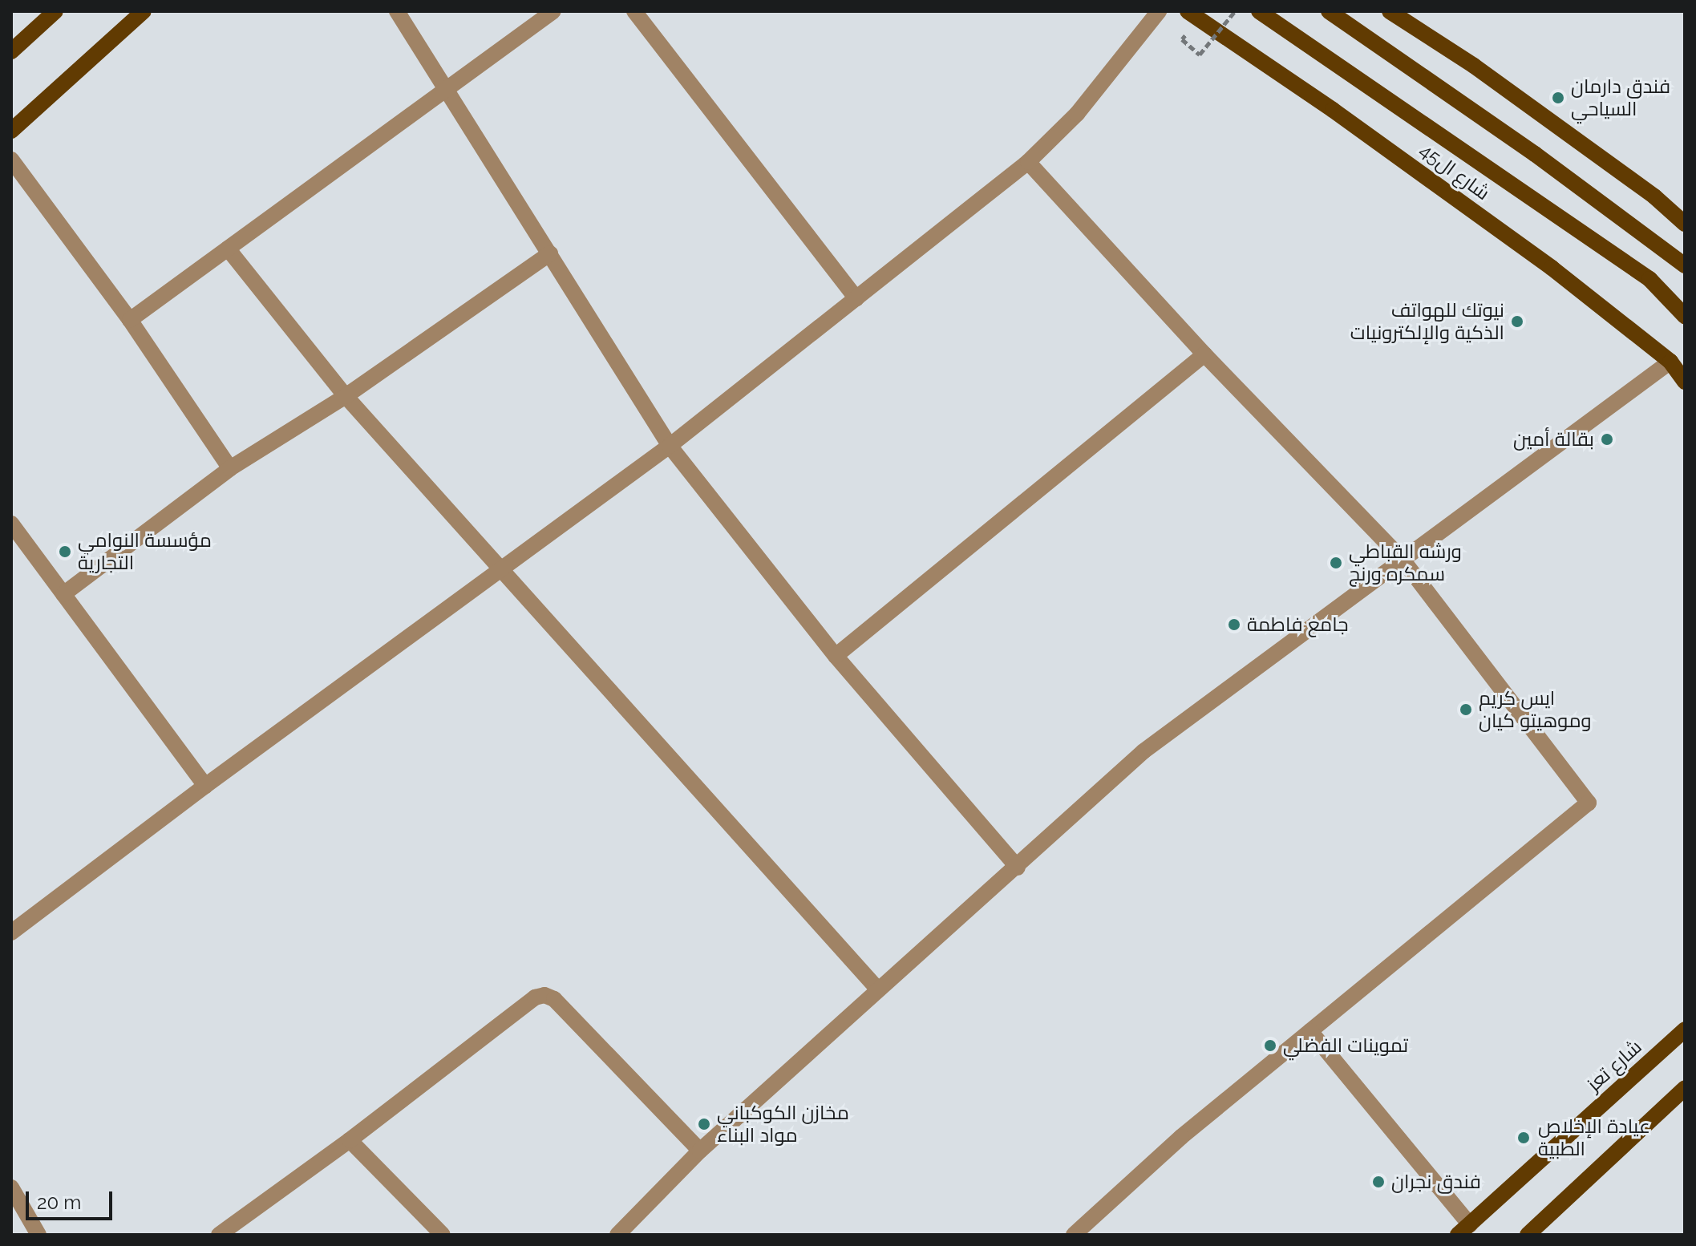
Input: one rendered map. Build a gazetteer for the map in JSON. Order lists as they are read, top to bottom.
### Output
{
  "streets": {
    "main road": ["شارع ال45", "شارع تعز"]
  },
  "places": [
    "فندق دارمان السياحي",
    "نيوتك للهواتف الذكية والإلكترونيات",
    "بقالة أمين",
    "مؤسسة النوامي التجارية",
    "ورشه القباطي سمكره ورنج",
    "جامع فاطمة",
    "ايس كريم وموهيتو كيان",
    "تموينات الفضلي",
    "مخازن الكوكباني مواد البناء",
    "عيادة الإخلاص الطبية",
    "فندق نجران"
  ],
  "scale_bar": "20 m"
}
